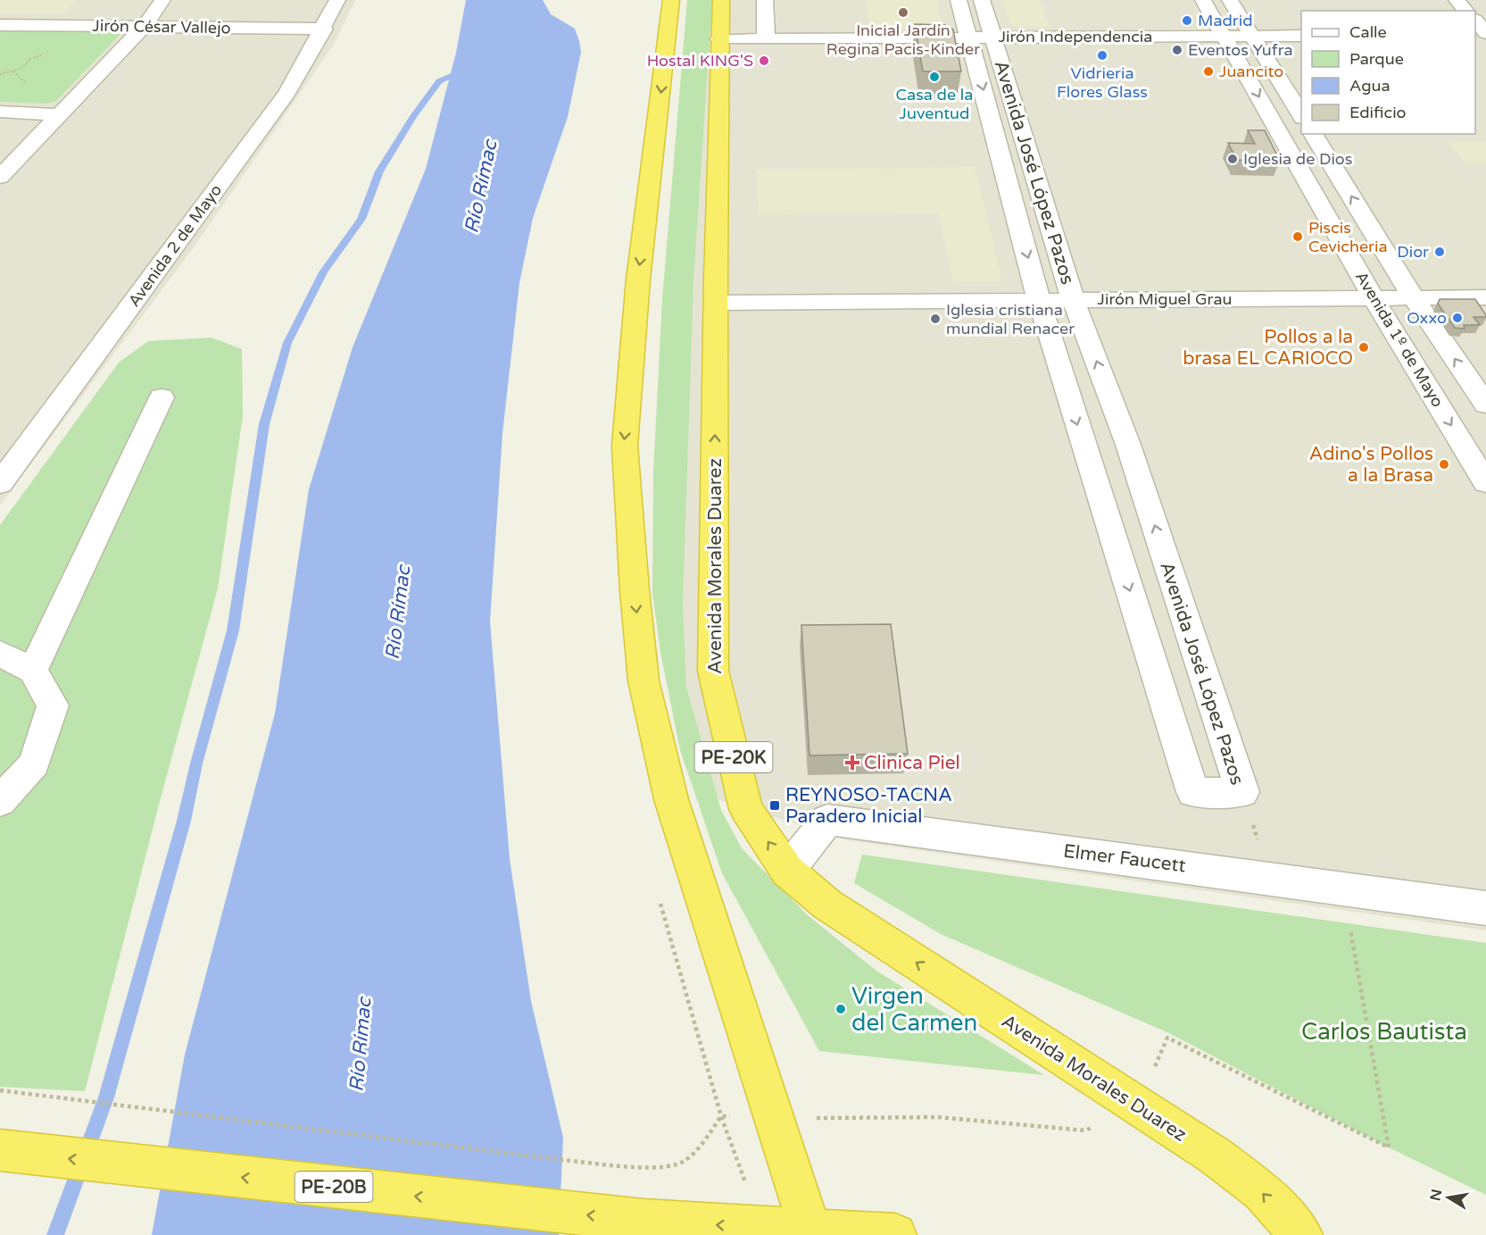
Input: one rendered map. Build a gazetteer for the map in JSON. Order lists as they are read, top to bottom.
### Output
{
  "streets": {
    "highway": ["Avenida Morales Duarez", "PE-20K", "PE-20B"],
    "street": [
      "Jirón César Vallejo",
      "Jirón Independencia",
      "Avenida José López Pazos",
      "Avenida 2 de Mayo",
      "Jirón Miguel Grau",
      "Avenida 1º de Mayo",
      "Elmer Faucett"
    ]
  },
  "crossings": [
    ["Jirón César Vallejo", "Avenida 2 de Mayo"],
    ["Jirón Independencia", "Avenida José López Pazos"],
    ["Jirón Independencia", "Avenida 1º de Mayo"],
    ["Jirón Independencia", "Avenida Morales Duarez"],
    ["Avenida José López Pazos", "Jirón Miguel Grau"],
    ["Jirón Miguel Grau", "Avenida 1º de Mayo"],
    ["Jirón Miguel Grau", "Avenida Morales Duarez"],
    ["Avenida Morales Duarez", "Elmer Faucett"]
  ],
  "one_way": ["Avenida Morales Duarez"],
  "water": ["Río Rímac"],
  "parks": ["Carlos Bautista"],
  "places": {
    "other": [
      "Inicial Jardín Regina Pacis-Kinder",
      "Madrid",
      "Eventos Yufra",
      "Vidrieria Flores Glass",
      "Hostal KING'S",
      "Juancito",
      "Casa de la Juventud",
      "Iglesia de Dios",
      "Piscis Cevicheria",
      "Dior",
      "Oxxo",
      "Iglesia cristiana mundial Renacer",
      "Pollos a la brasa EL CARIOCO",
      "Adino's Pollos a la Brasa",
      "Virgen del Carmen"
    ],
    "health": ["Clinica Piel"],
    "transit": ["REYNOSO-TACNA Paradero Inicial"]
  },
  "legend": [
    "Calle",
    "Parque",
    "Agua",
    "Edificio"
  ],
  "north": "left"
}
